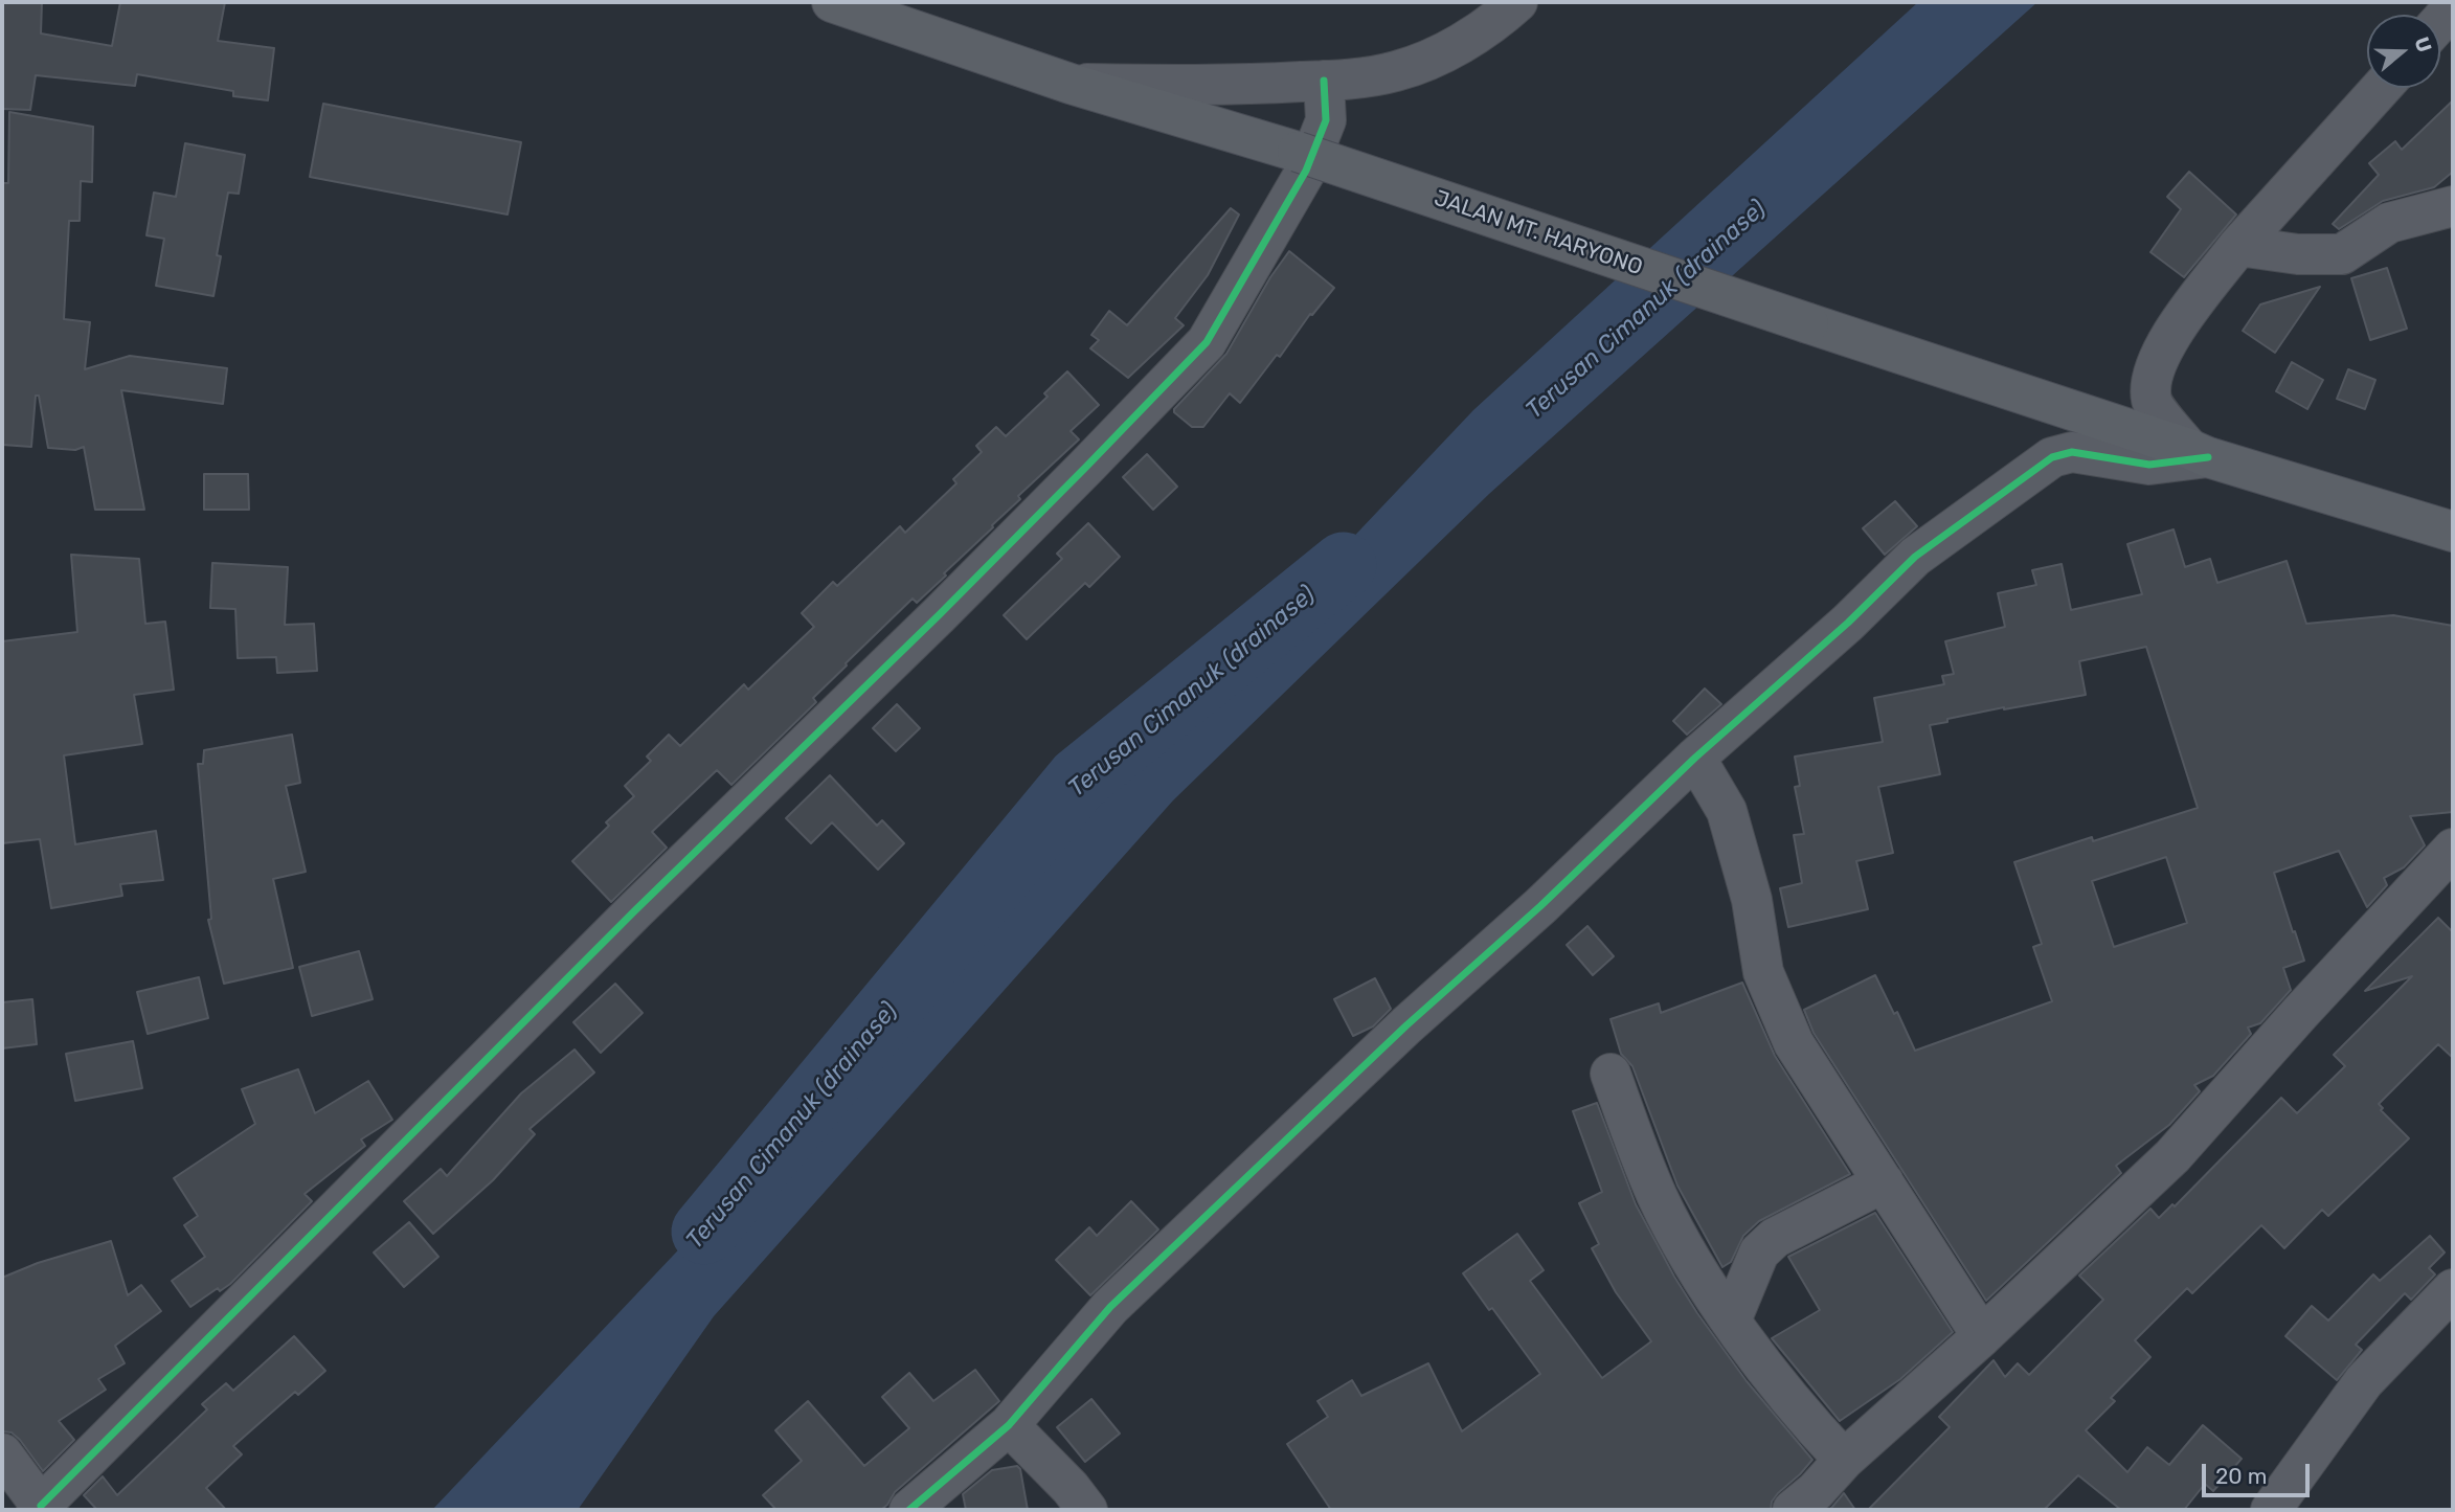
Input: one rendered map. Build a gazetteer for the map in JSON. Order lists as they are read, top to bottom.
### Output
{
  "streets": {
    "main road": ["JALAN MT. HARYONO"]
  },
  "water": ["Terusan Cimanuk (drainase)"],
  "scale_bar": "20 m",
  "north": "right"
}
